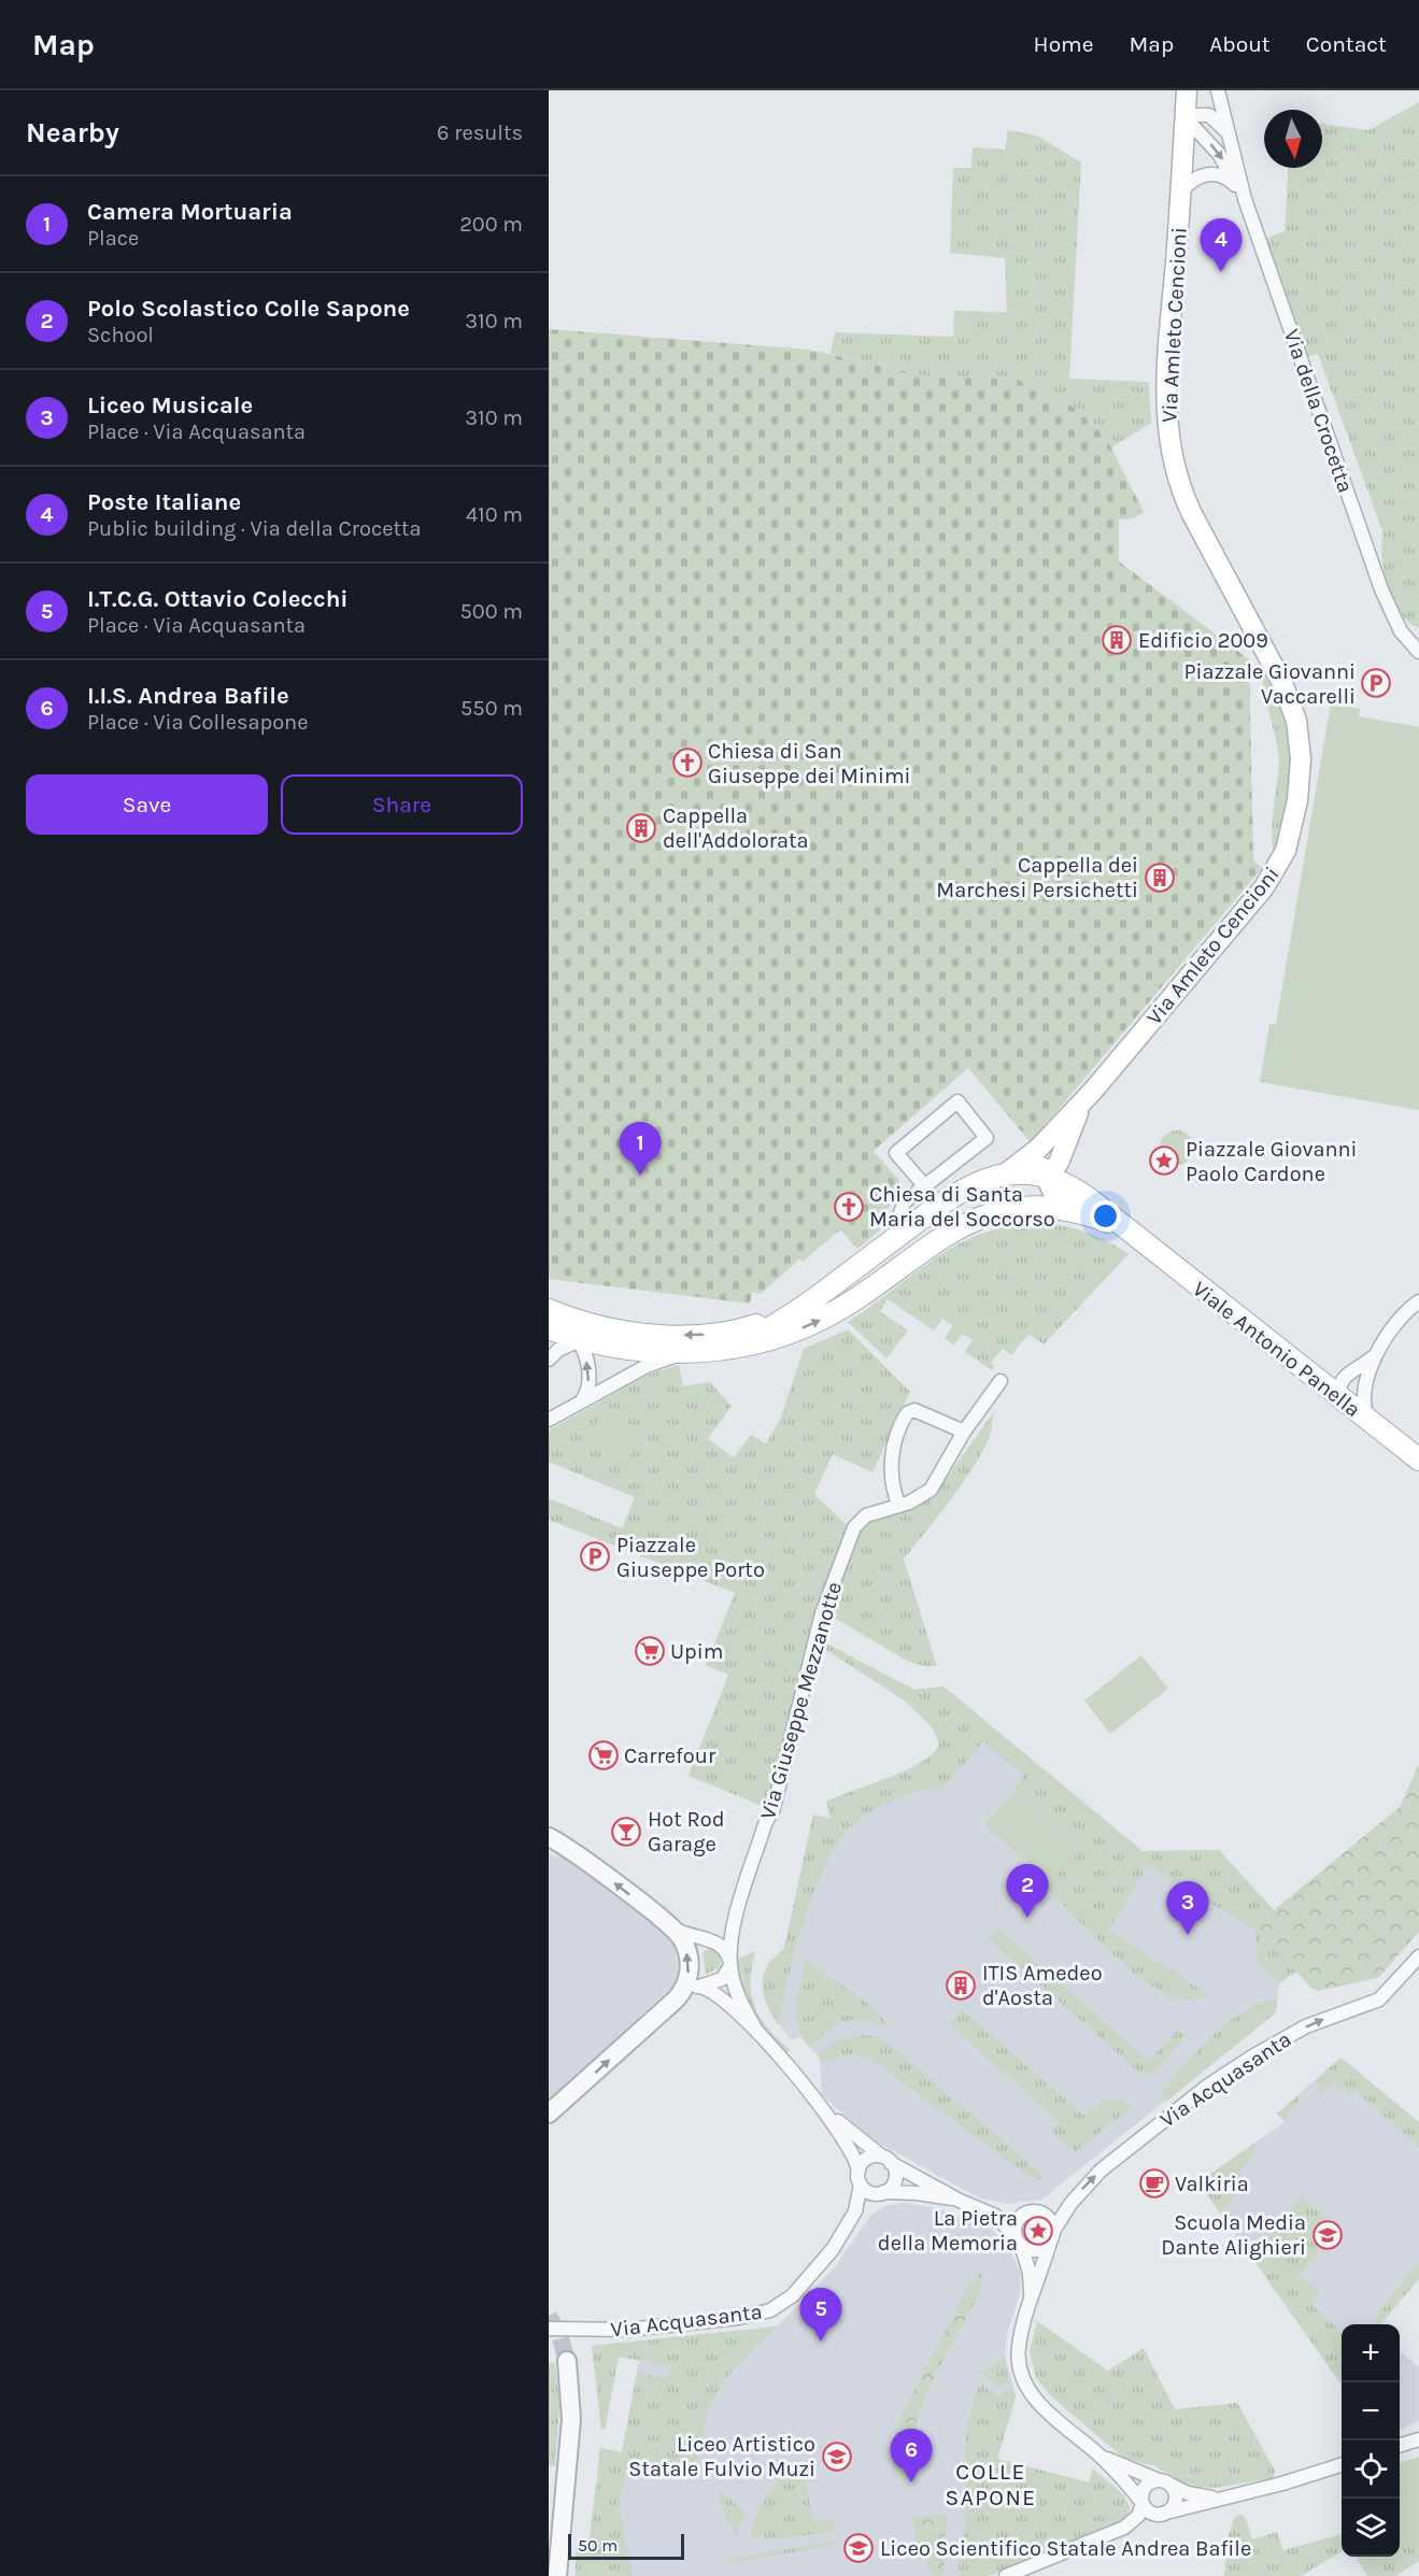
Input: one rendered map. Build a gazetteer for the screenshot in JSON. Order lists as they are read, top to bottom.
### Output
{
  "streets": {
    "main road": ["Via Amleto Cencioni", "Viale Antonio Panella"],
    "street": ["Via della Crocetta", "Via Giuseppe Mezzanotte", "Via Acquasanta"]
  },
  "crossings": [
    ["Via Amleto Cencioni", "Via della Crocetta"],
    ["Via Amleto Cencioni", "Viale Antonio Panella"],
    ["Via Giuseppe Mezzanotte", "Via Acquasanta"]
  ],
  "one_way": ["Via Acquasanta"],
  "districts": ["COLLE SAPONE"],
  "places": {
    "building": [
      "Edificio 2009",
      "Cappella dell'Addolorata",
      "Cappella dei Marchesi Persichetti",
      "ITIS Amedeo d'Aosta"
    ],
    "parking": ["Piazzale Giovanni Vaccarelli", "Piazzale Giuseppe Porto"],
    "church": ["Chiesa di San Giuseppe dei Minimi", "Chiesa di Santa Maria del Soccorso"],
    "place": ["Piazzale Giovanni Paolo Cardone", "La Pietra della Memoria"],
    "supermarket": ["Upim", "Carrefour"],
    "bar": ["Hot Rod Garage"],
    "cafe": ["Valkiria"],
    "school or university": ["Scuola Media Dante Alighieri", "Liceo Artistico Statale Fulvio Muzi", "Liceo Scientifico Statale Andrea Bafile"]
  },
  "scale_bar": "50 m",
  "north": "bottom",
  "page": {
    "header": "Map",
    "nav": [
      "Home",
      "Map",
      "About",
      "Contact"
    ],
    "heading": ["Nearby", "6 results"],
    "list": [
      {
        "mark": "1",
        "name": "Camera Mortuaria",
        "note": "Place",
        "value": "200 m"
      },
      {
        "mark": "2",
        "name": "Polo Scolastico Colle Sapone",
        "note": "School",
        "value": "310 m"
      },
      {
        "mark": "3",
        "name": "Liceo Musicale",
        "note": "Place · Via Acquasanta",
        "value": "310 m"
      },
      {
        "mark": "4",
        "name": "Poste Italiane",
        "note": "Public building · Via della Crocetta",
        "value": "410 m"
      },
      {
        "mark": "5",
        "name": "I.T.C.G. Ottavio Colecchi",
        "note": "Place · Via Acquasanta",
        "value": "500 m"
      },
      {
        "mark": "6",
        "name": "I.I.S. Andrea Bafile",
        "note": "Place · Via Collesapone",
        "value": "550 m"
      }
    ],
    "pins": [
      "4",
      "1",
      "2",
      "3",
      "5",
      "6"
    ],
    "buttons": ["Save", "Share"],
    "map_buttons": ["+", "−"],
    "scale": "50 m"
  }
}
